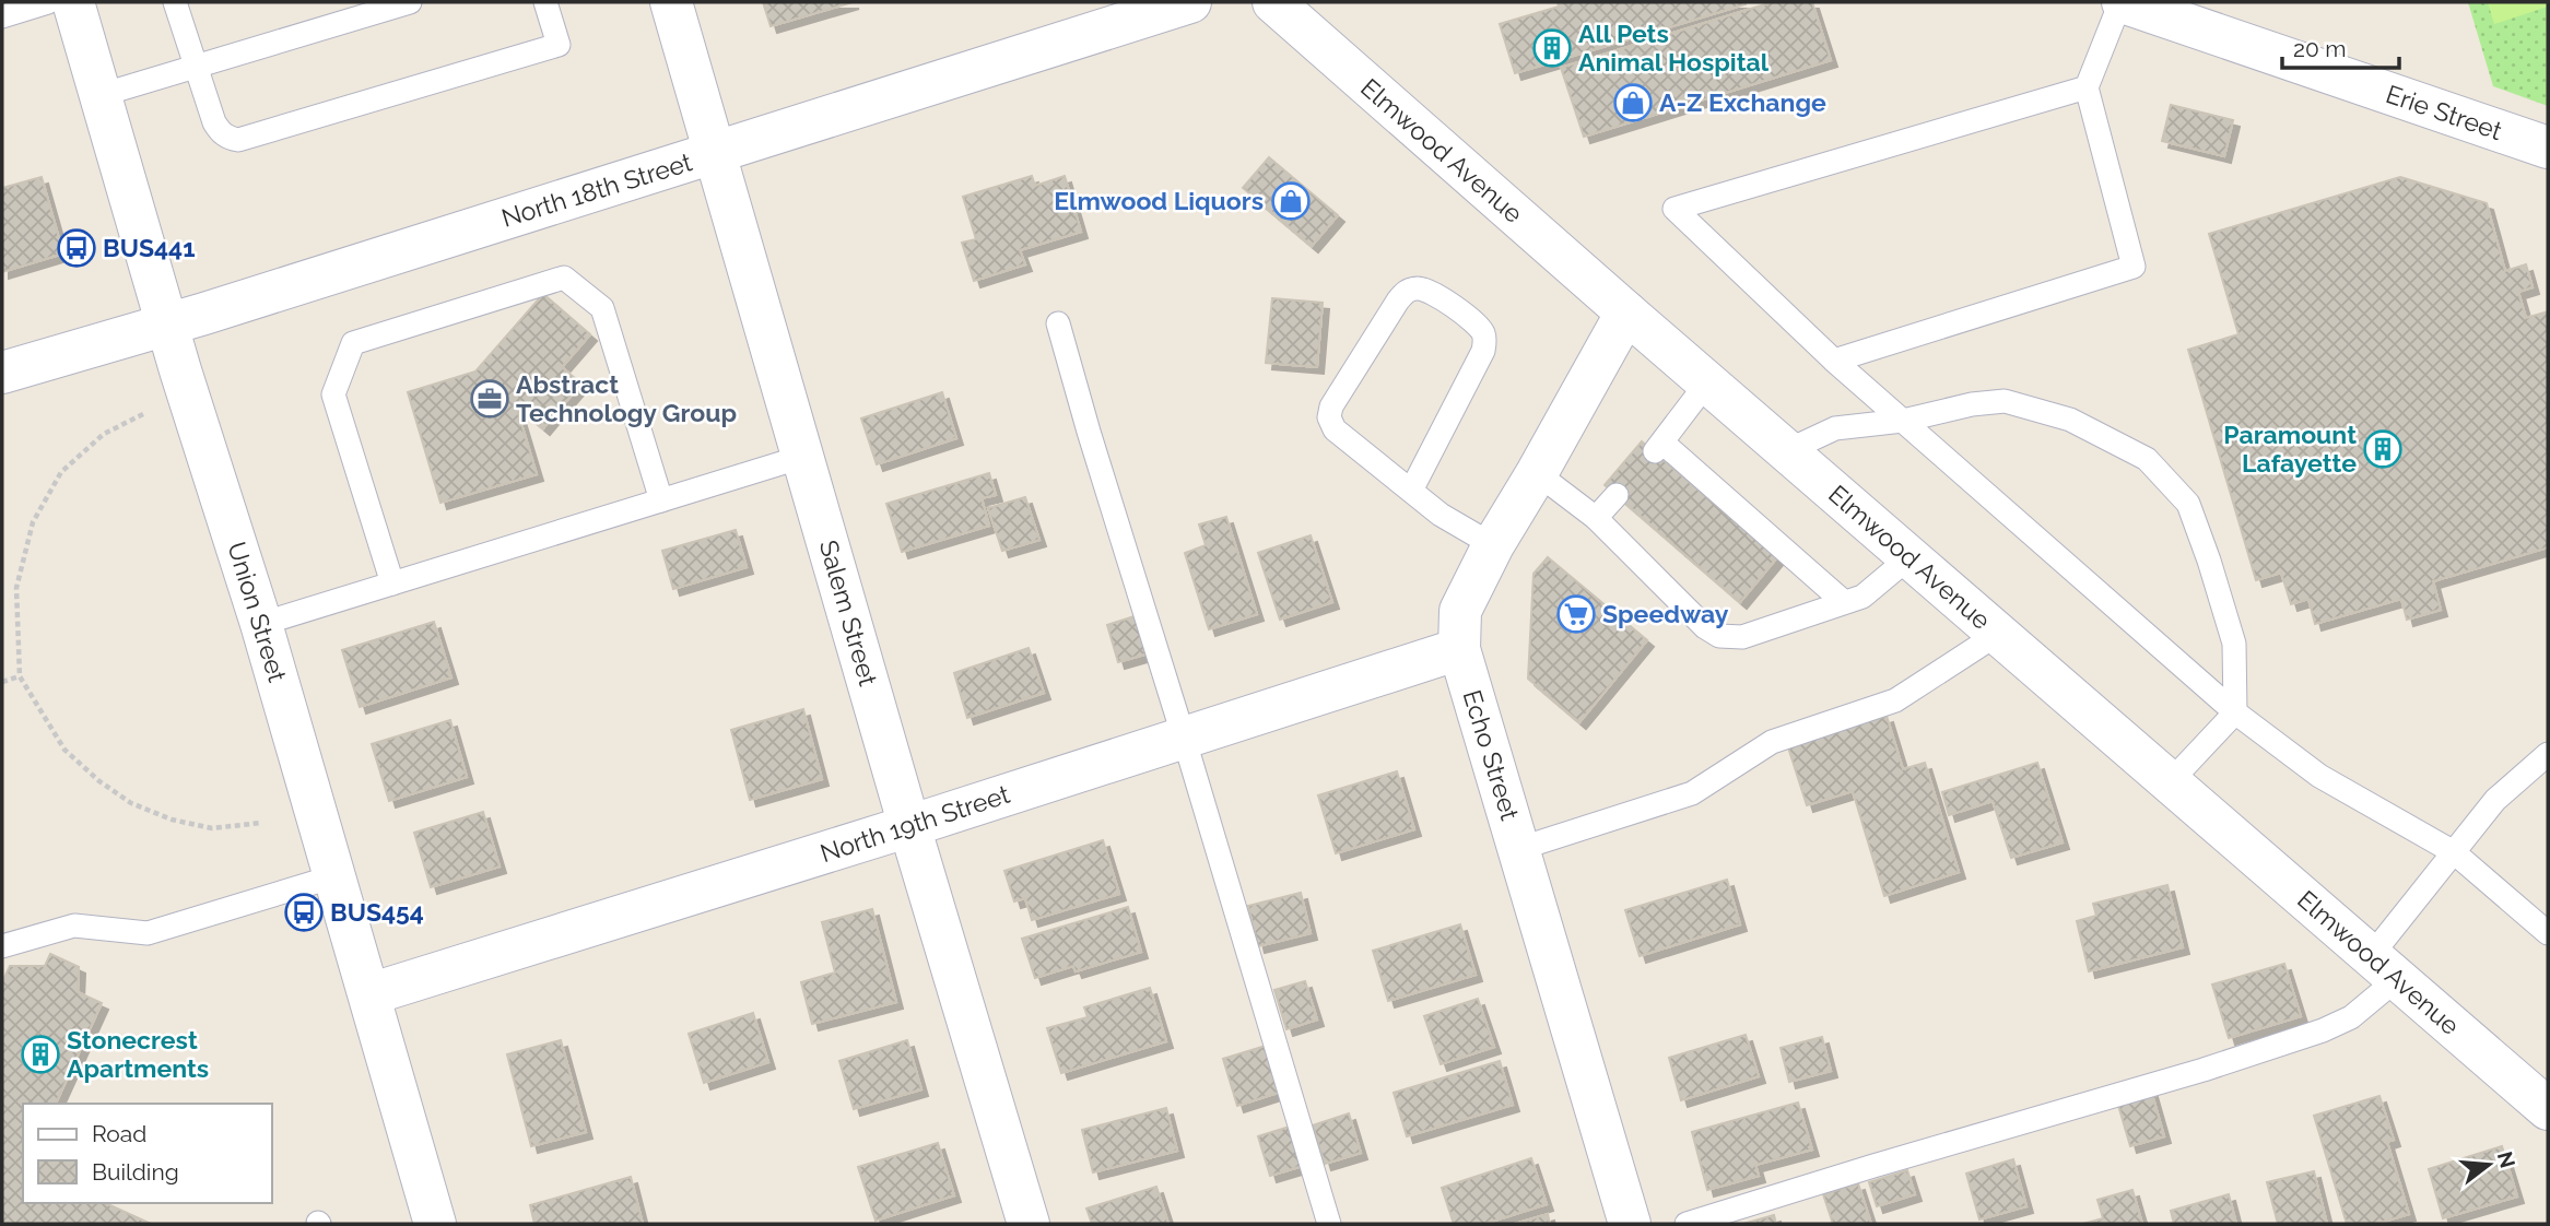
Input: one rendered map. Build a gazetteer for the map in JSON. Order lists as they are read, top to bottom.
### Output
{
  "streets": {
    "main road": [
      "Erie Street",
      "Elmwood Avenue",
      "North 18th Street",
      "Union Street",
      "Salem Street",
      "Echo Street",
      "North 19th Street"
    ]
  },
  "crossings": [
    ["Elmwood Avenue", "Echo Street"],
    ["North 18th Street", "Union Street"],
    ["North 18th Street", "Salem Street"],
    ["Union Street", "North 19th Street"],
    ["Salem Street", "North 19th Street"],
    ["Echo Street", "North 19th Street"]
  ],
  "places": {
    "building": ["All Pets Animal Hospital", "Paramount Lafayette", "Stonecrest Apartments"],
    "shop": ["A-Z Exchange", "Elmwood Liquors"],
    "bus stop": ["BUS441", "BUS454"],
    "office": ["Abstract Technology Group"],
    "supermarket": ["Speedway"]
  },
  "legend": ["Road", "Building"],
  "scale_bar": "20 m",
  "north": "right"
}
